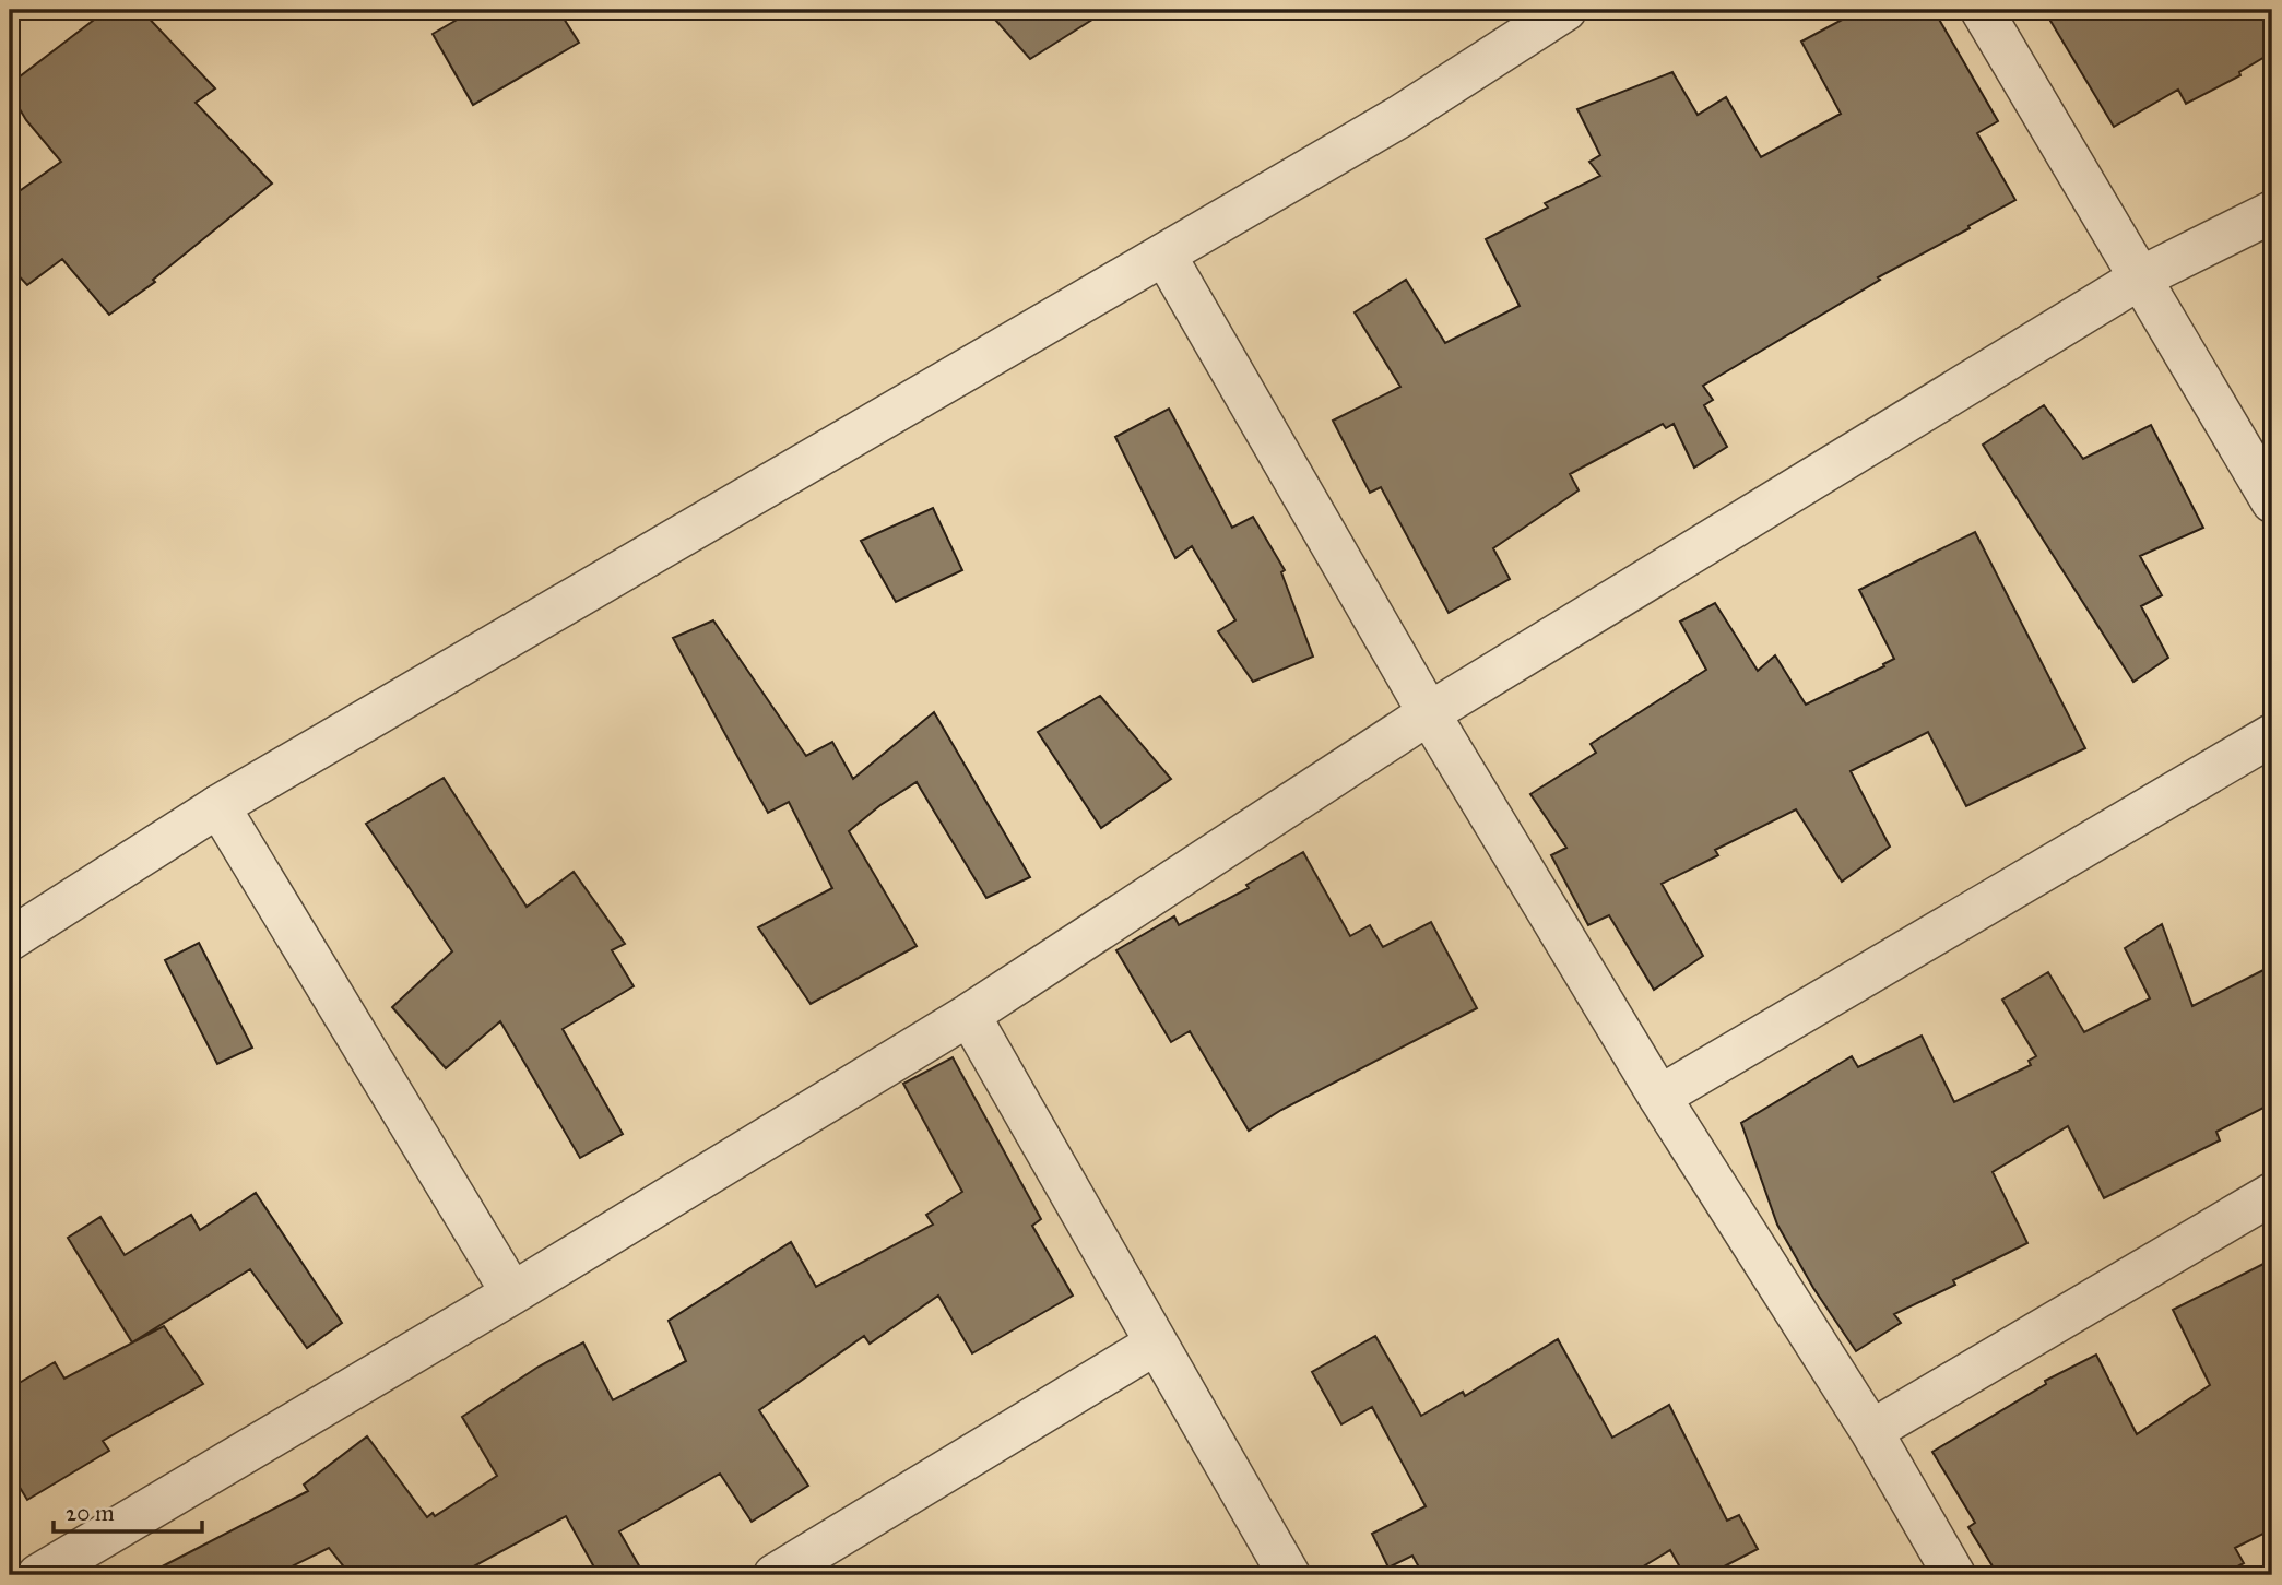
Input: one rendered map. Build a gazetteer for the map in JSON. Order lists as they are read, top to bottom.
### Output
{
  "scale_bar": "20 m"
}
